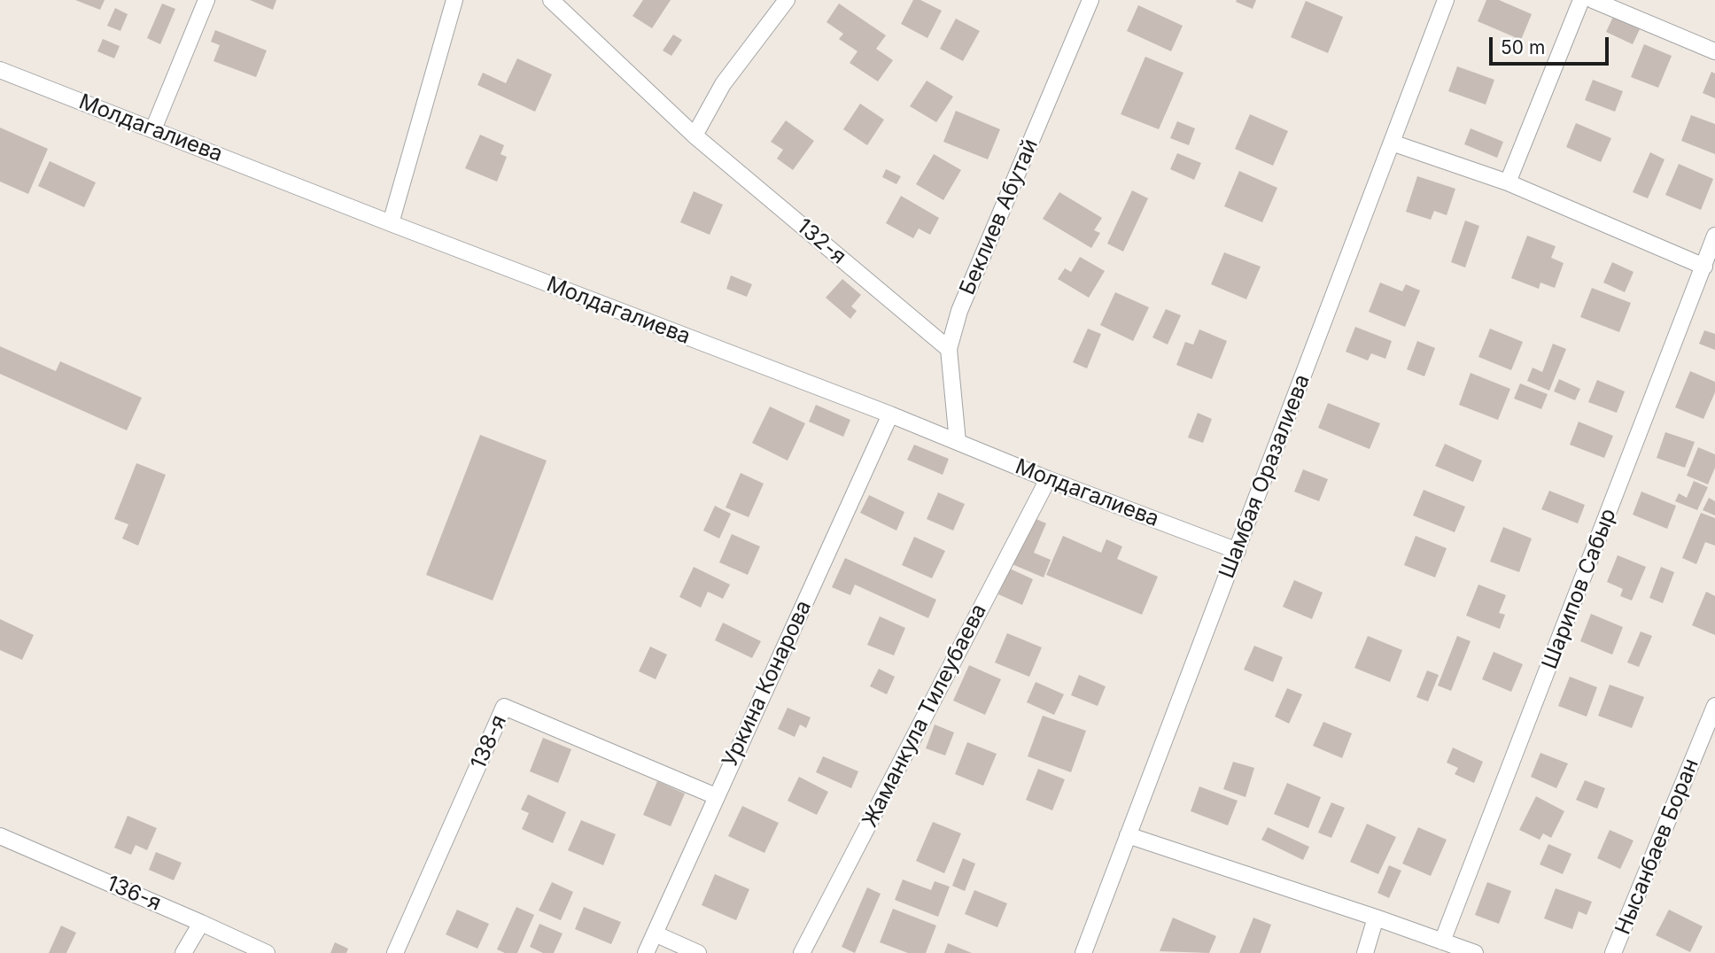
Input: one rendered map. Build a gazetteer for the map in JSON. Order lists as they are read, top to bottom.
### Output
{
  "streets": {
    "street": [
      "Молдагалиева",
      "Беклиев Абутай",
      "132-я",
      "Шамбая Оразалиева",
      "Шарипов Сабыр",
      "Уркина Конарова",
      "Жаманкула Тилеубаева",
      "138-я",
      "Нысанбаев Боран",
      "136-я"
    ]
  },
  "crossings": [
    ["Молдагалиева", "Беклиев Абутай"],
    ["Молдагалиева", "Шамбая Оразалиева"],
    ["Молдагалиева", "Уркина Конарова"],
    ["Молдагалиева", "Жаманкула Тилеубаева"],
    ["Беклиев Абутай", "132-я"],
    ["Уркина Конарова", "138-я"]
  ],
  "scale_bar": "50 m"
}
